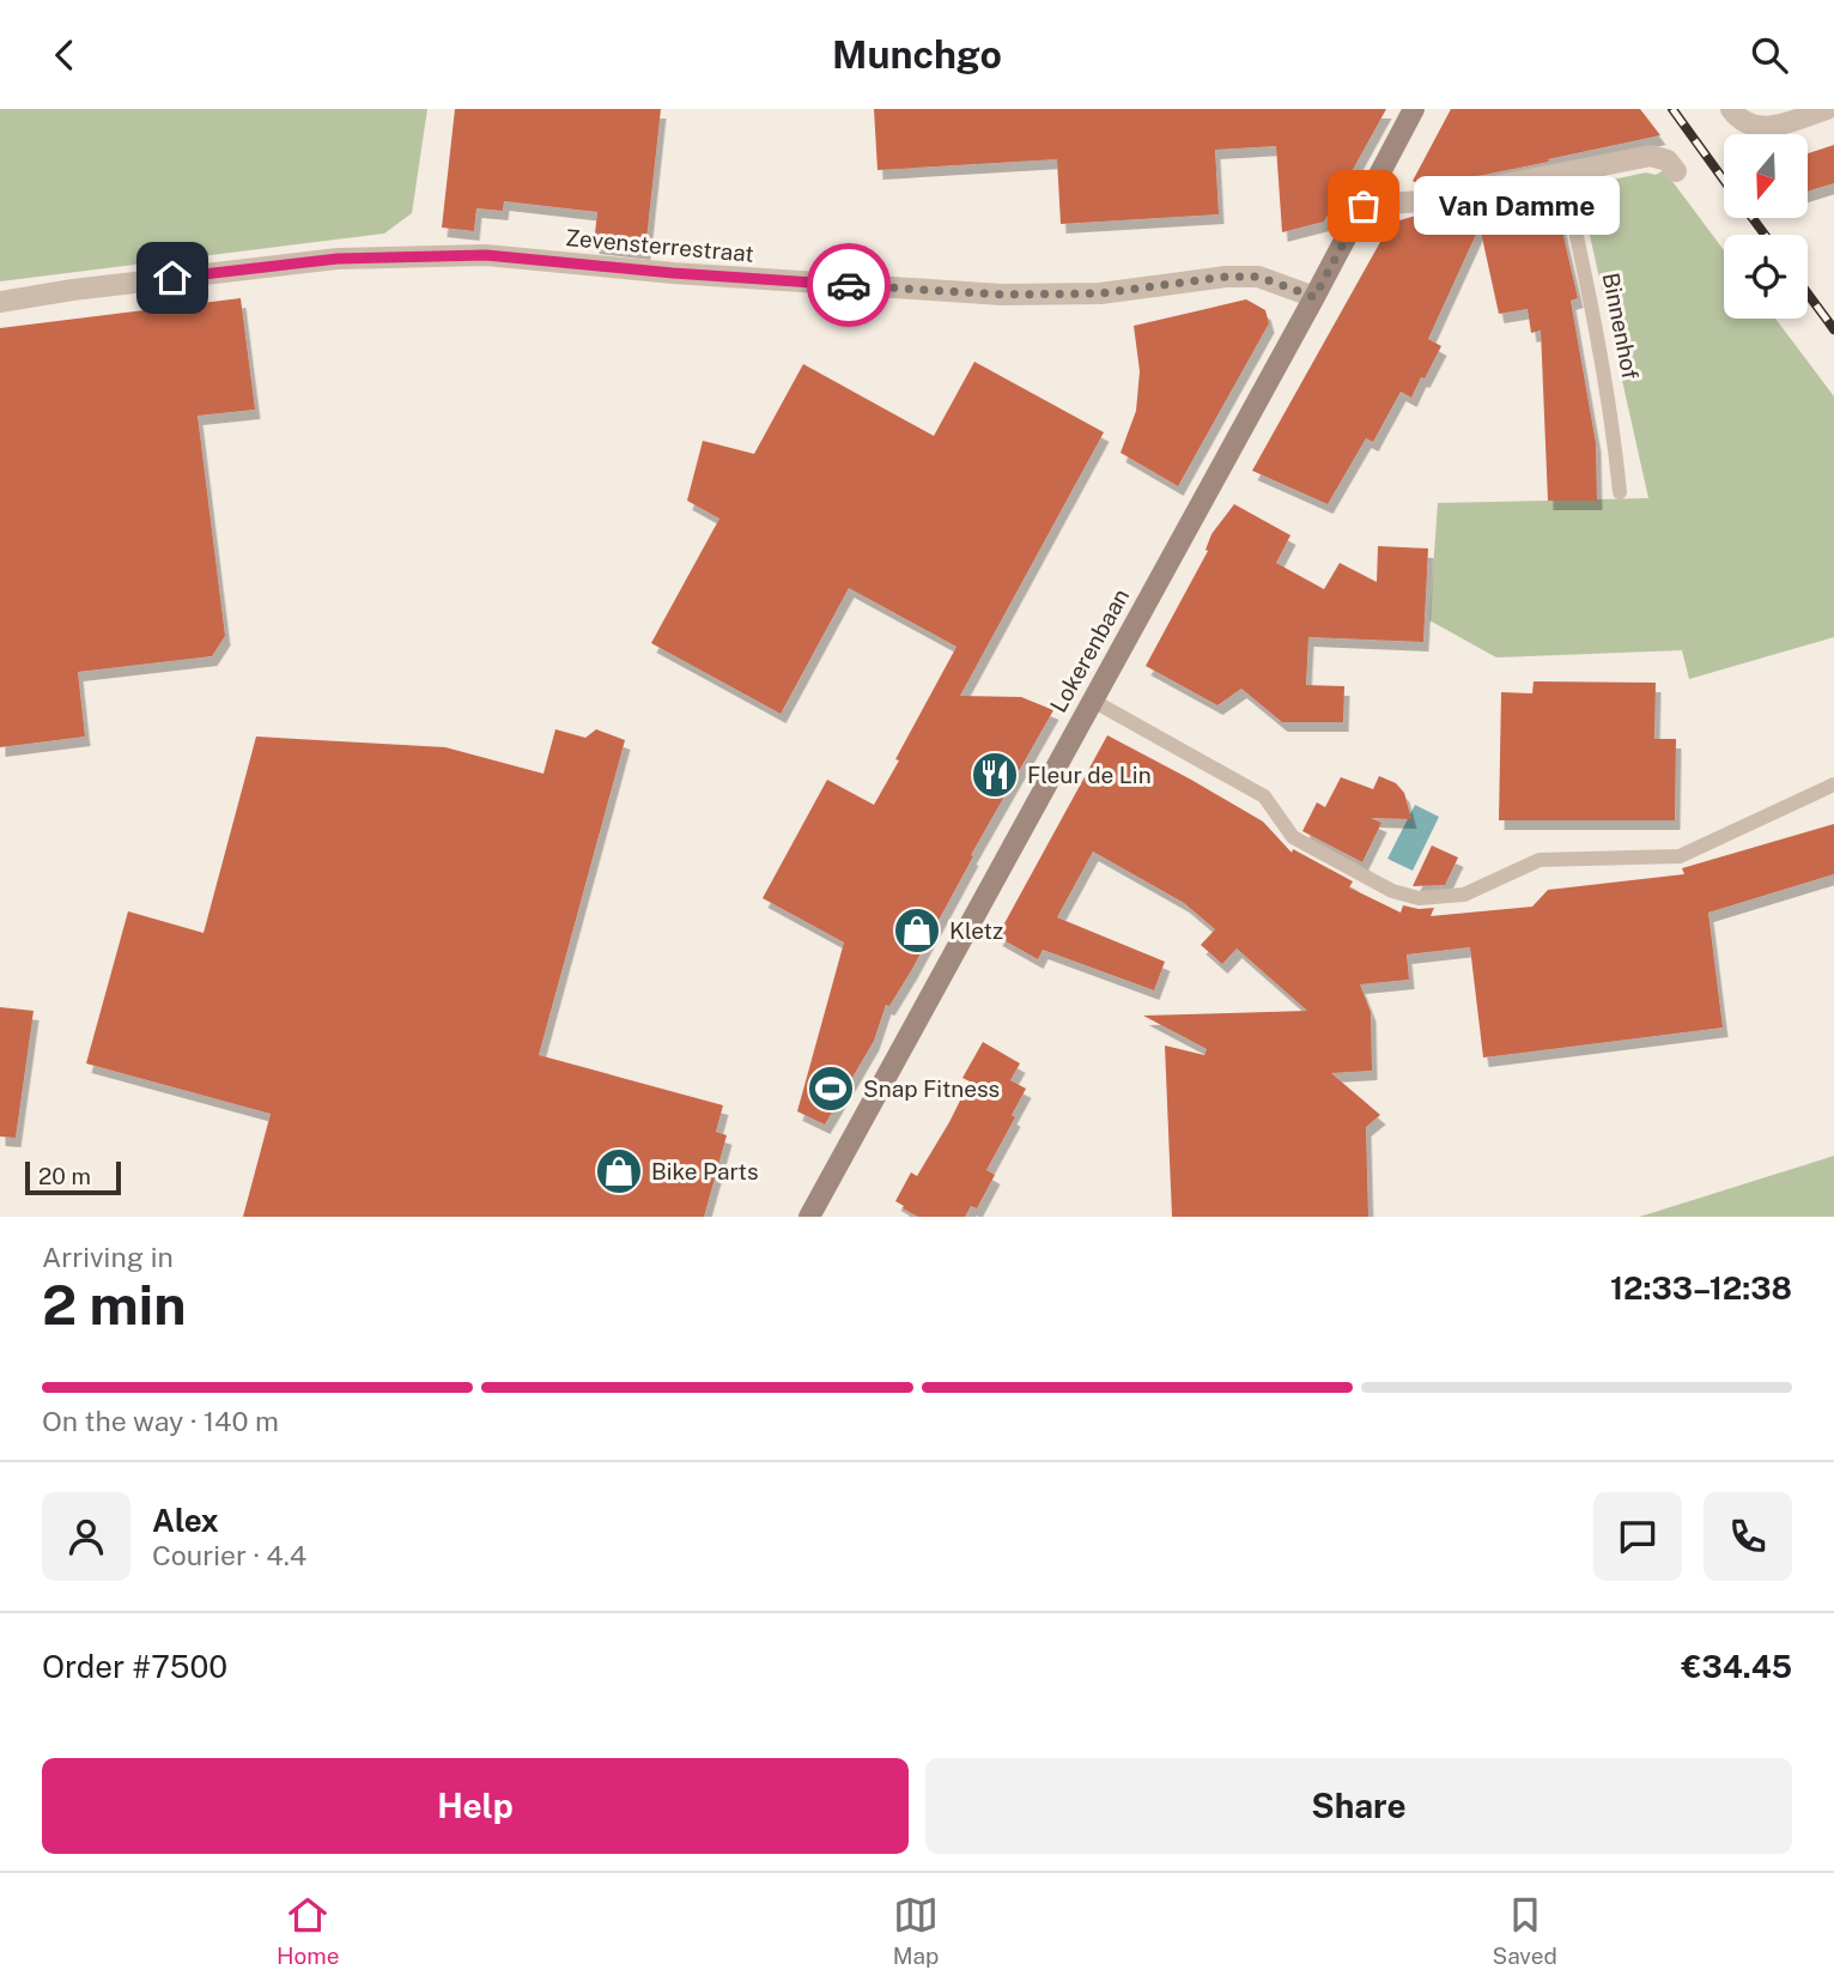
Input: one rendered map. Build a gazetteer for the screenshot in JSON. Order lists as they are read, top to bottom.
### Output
{
  "streets": {
    "street": ["Zevensterrestraat", "Lokerenbaan"],
    "lane": ["Binnenhof"]
  },
  "crossings": [
    ["Zevensterrestraat", "Lokerenbaan"]
  ],
  "places": {
    "other": ["Van Damme"],
    "restaurant": ["Fleur de Lin"],
    "shop": ["Kletz", "Bike Parts"],
    "sports": ["Snap Fitness"]
  },
  "scale_bar": "20 m",
  "north": "bottom",
  "page": {
    "header": "Munchgo",
    "bubble": "Van Damme",
    "scale": "20 m",
    "heading": ["2 min", "Arriving in", "12:33–12:38"],
    "panel": [
      "Alex",
      "Courier · 4.4",
      "Order #7500",
      "€34.45"
    ],
    "bar": "On the way · 140 m",
    "buttons": ["Help", "Share"],
    "tabs": ["Home", "Map", "Saved"]
  }
}
